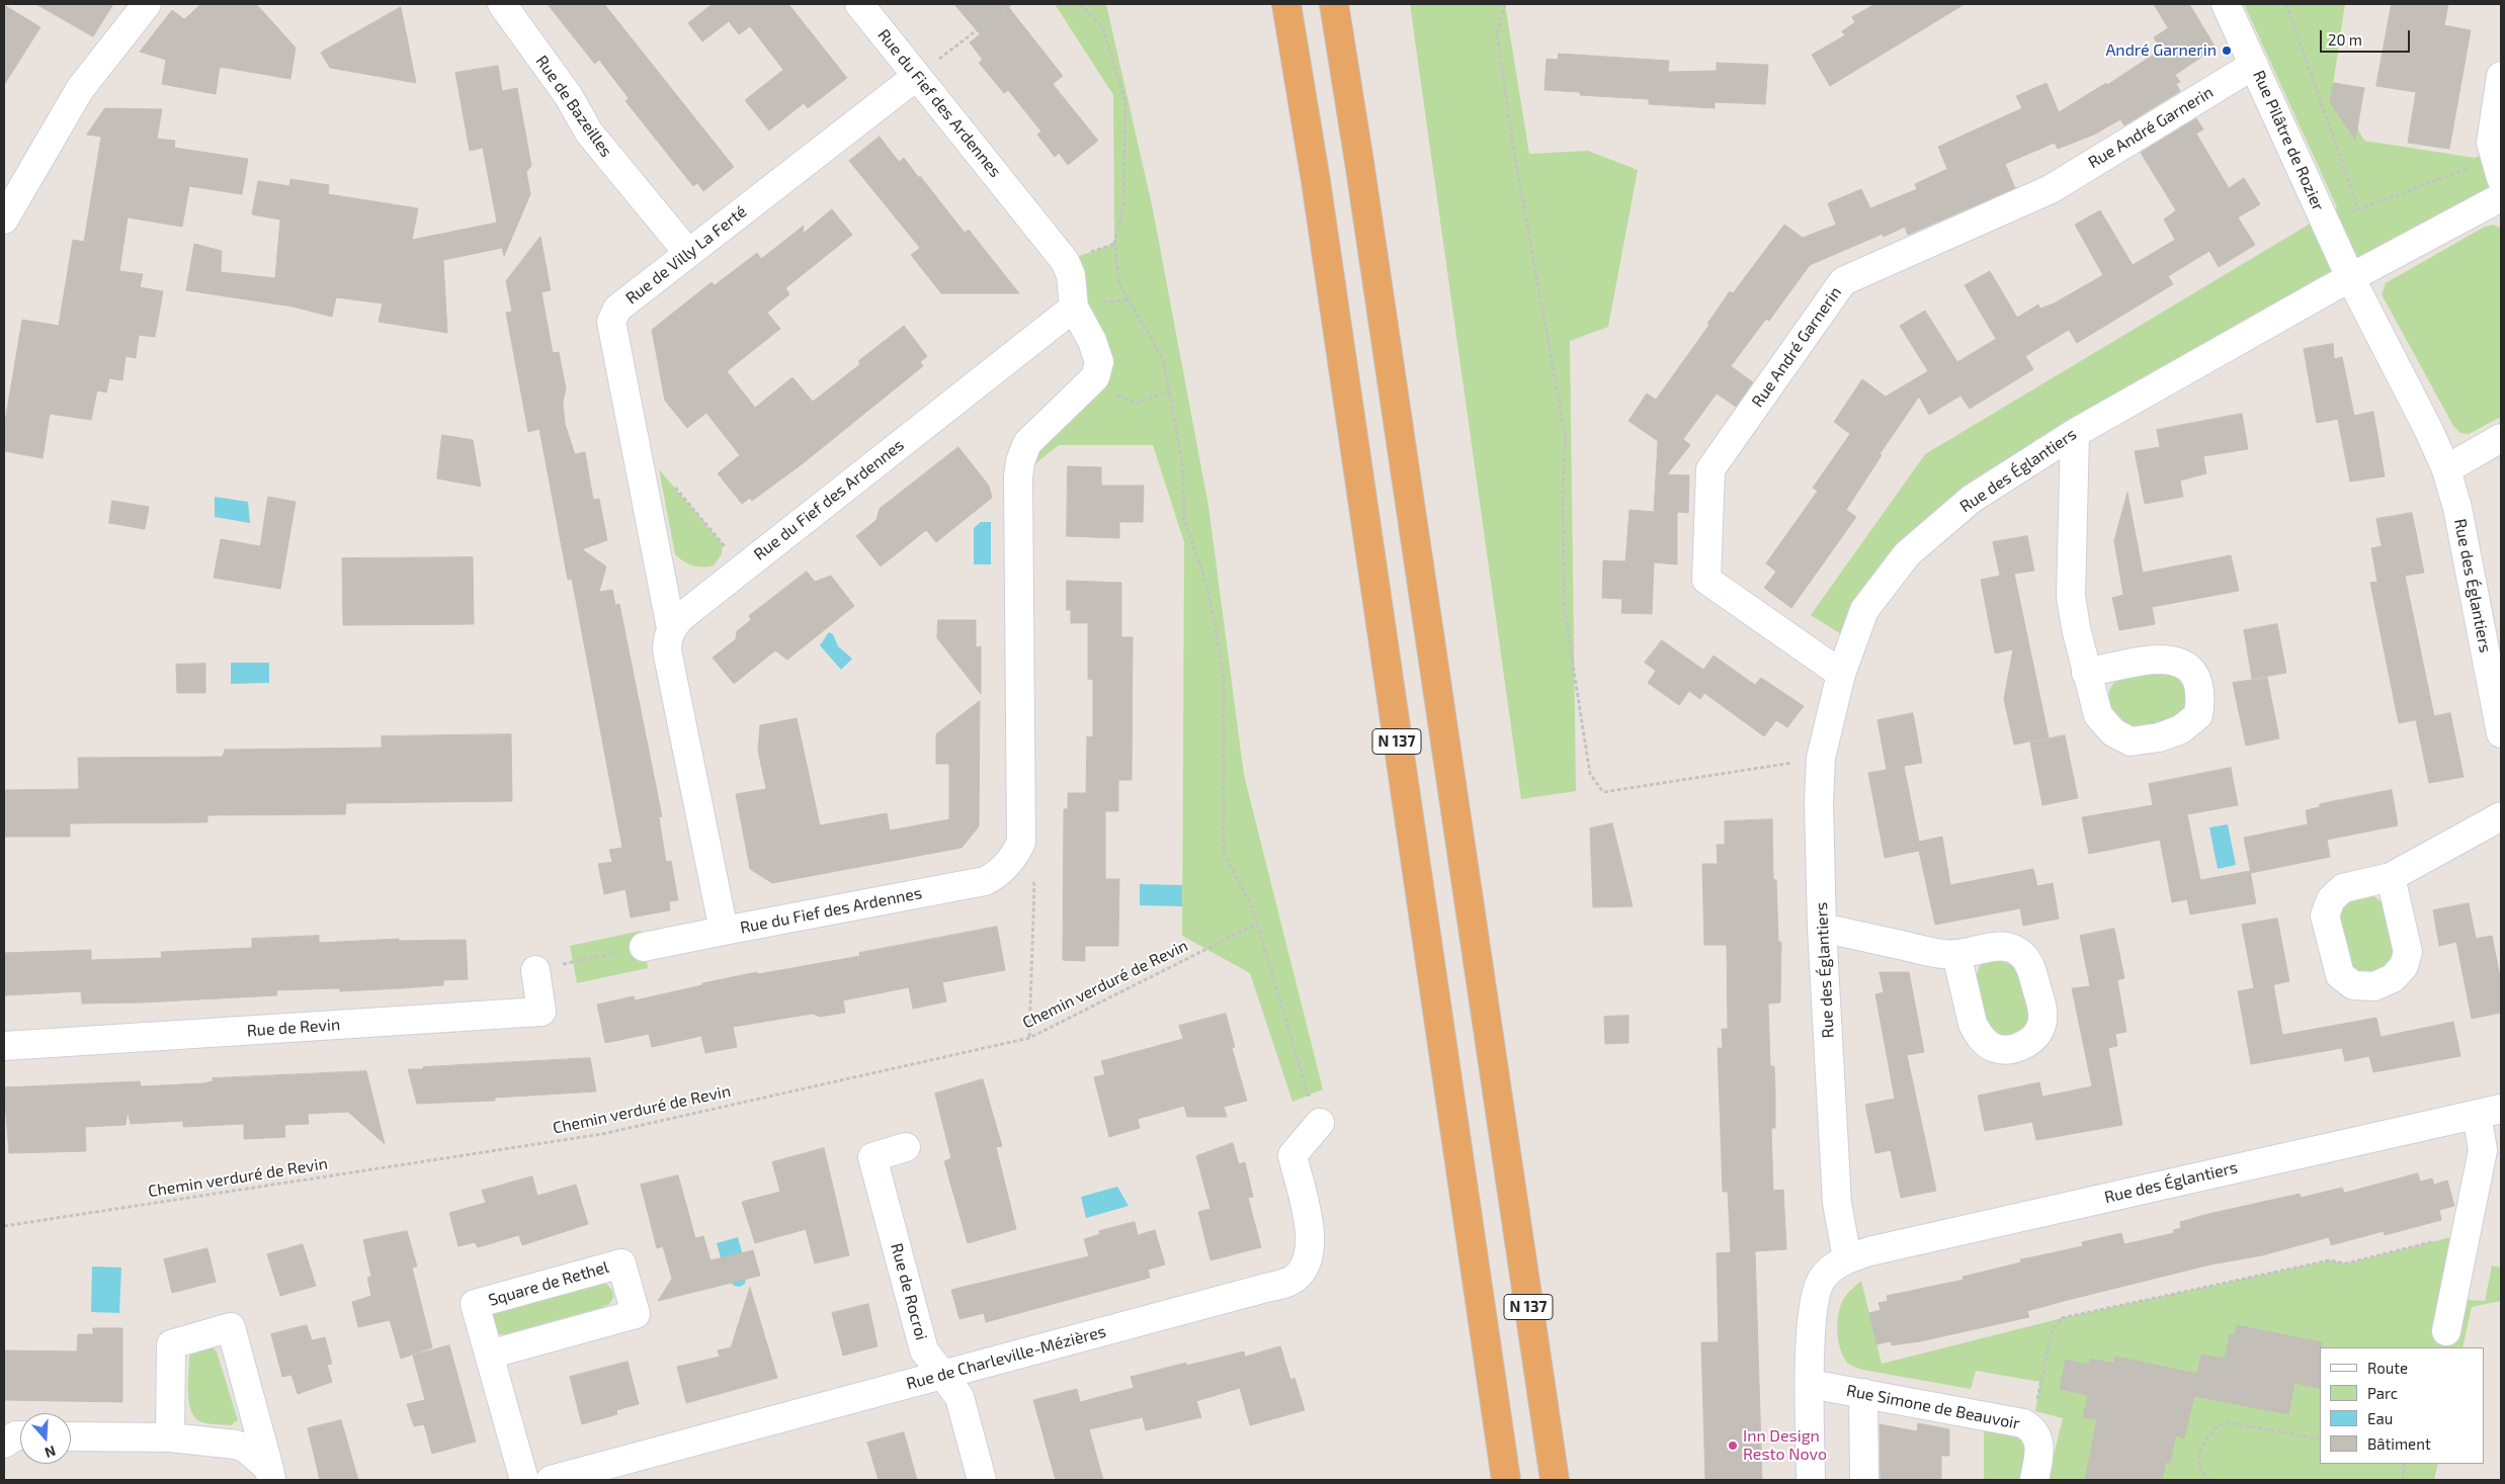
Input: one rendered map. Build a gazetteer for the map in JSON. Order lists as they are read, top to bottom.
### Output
{
  "streets": {
    "highway": ["N 137"],
    "street": [
      "Rue du Fief des Ardennes",
      "Rue de Bazeilles",
      "Rue André Garnerin",
      "Rue Pilâtre de Rozier",
      "Rue de Villy La Ferté",
      "Rue des Églantiers",
      "Rue de Revin",
      "Square de Rethel",
      "Rue de Rocroi",
      "Rue de Charleville-Mézières",
      "Rue Simone de Beauvoir"
    ],
    "path": ["Chemin verduré de Revin"]
  },
  "crossings": [
    ["Rue du Fief des Ardennes", "Rue de Villy La Ferté"],
    ["Rue de Bazeilles", "Rue de Villy La Ferté"],
    ["Rue André Garnerin", "Rue Pilâtre de Rozier"],
    ["Rue André Garnerin", "Rue des Églantiers"],
    ["Rue Pilâtre de Rozier", "Rue des Églantiers"],
    ["Rue de Rocroi", "Rue de Charleville-Mézières"]
  ],
  "places": ["André Garnerin", "Inn Design Resto Novo"],
  "legend": [
    "Route",
    "Parc",
    "Eau",
    "Bâtiment"
  ],
  "scale_bar": "20 m",
  "north": "bottom"
}
